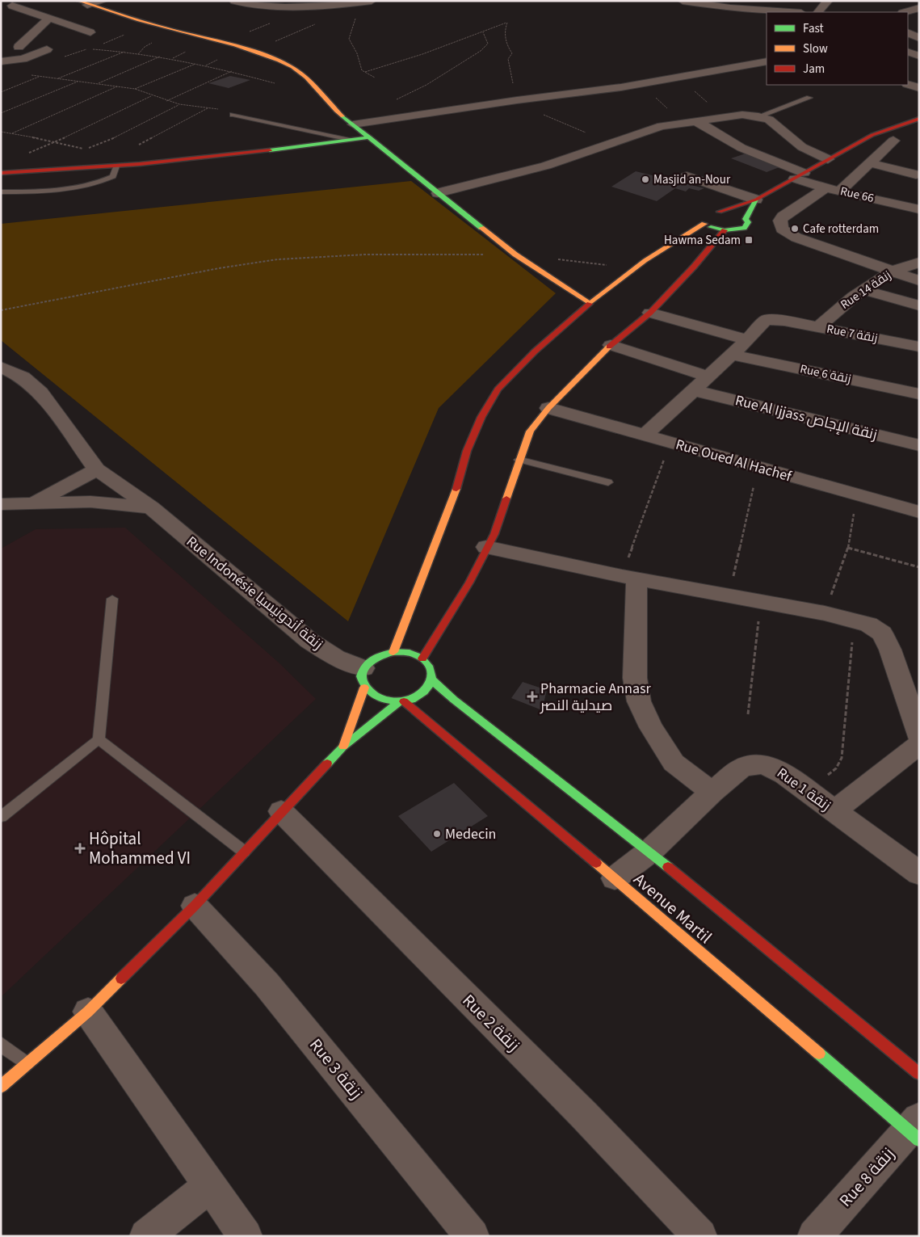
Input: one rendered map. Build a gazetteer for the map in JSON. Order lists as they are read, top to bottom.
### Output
{
  "streets": {
    "street": [
      "Rue 66",
      "Rue 14 زنقة",
      "Rue 7 زنقة",
      "Rue 6 زنقة",
      "Rue Al Ijjass زنقة الإجاص",
      "Rue Oued Al Hachef",
      "Rue Indonésie زنقة أندونيسيا",
      "Rue 1 زنقة",
      "Avenue Martil",
      "Rue 2 زنقة",
      "Rue 3 زنقة",
      "Rue 8 زنقة"
    ]
  },
  "crossings": [
    ["Rue 14 زنقة", "Rue 7 زنقة"],
    ["Rue 7 زنقة", "Rue 6 زنقة"],
    ["Rue 7 زنقة", "Rue Al Ijjass زنقة الإجاص"],
    ["Rue 7 زنقة", "Rue Oued Al Hachef"],
    ["Rue Indonésie زنقة أندونيسيا", "Avenue Martil"],
    ["Rue 1 زنقة", "Avenue Martil"],
    ["Avenue Martil", "Rue 8 زنقة"]
  ],
  "places": {
    "other": ["Masjid an-Nour", "Cafe rotterdam", "Medecin"],
    "transit": ["Hawma Sedam"],
    "health": ["Pharmacie Annasr صيدلية النصر", "Hôpital Mohammed VI"]
  },
  "legend": ["Fast", "Slow", "Jam"]
}
